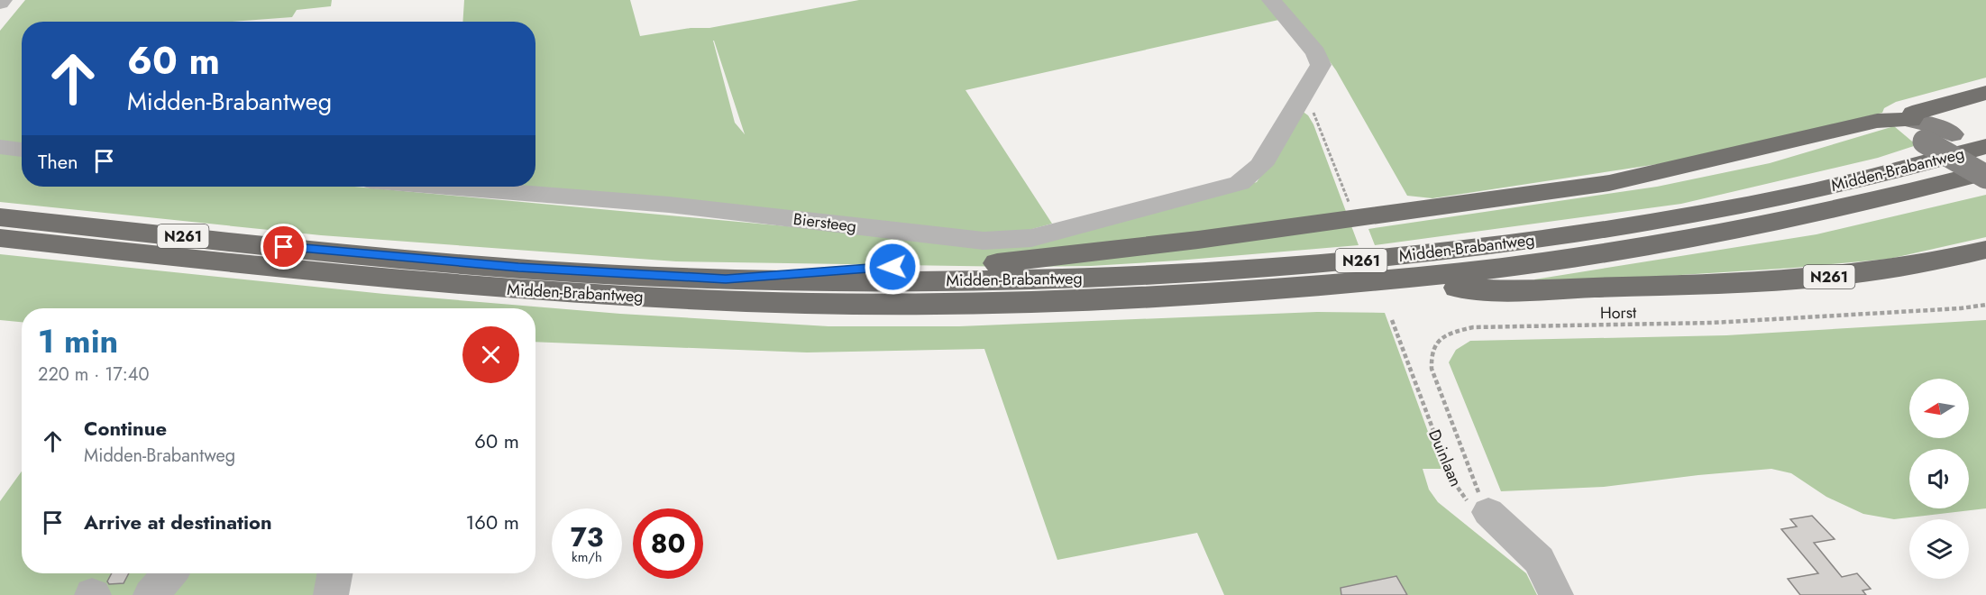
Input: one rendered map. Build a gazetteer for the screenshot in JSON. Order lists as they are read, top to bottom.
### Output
{
  "streets": {
    "highway": ["Midden-Brabantweg", "N261"],
    "street": ["Biersteeg"],
    "path": ["Horst", "Duinlaan"]
  },
  "crossings": [
    ["Midden-Brabantweg", "N261"],
    ["Horst", "Duinlaan"]
  ],
  "north": "left",
  "page": {
    "turn": ["60 m", "Midden-Brabantweg"],
    "then": "Then",
    "heading": ["1 min", "220 m · 17:40"],
    "list": [
      {
        "name": "Continue",
        "note": "Midden-Brabantweg",
        "value": "60 m"
      },
      {
        "name": "Arrive at destination",
        "value": "160 m"
      }
    ],
    "speed": "73 km/h",
    "limit": "80"
  }
}
